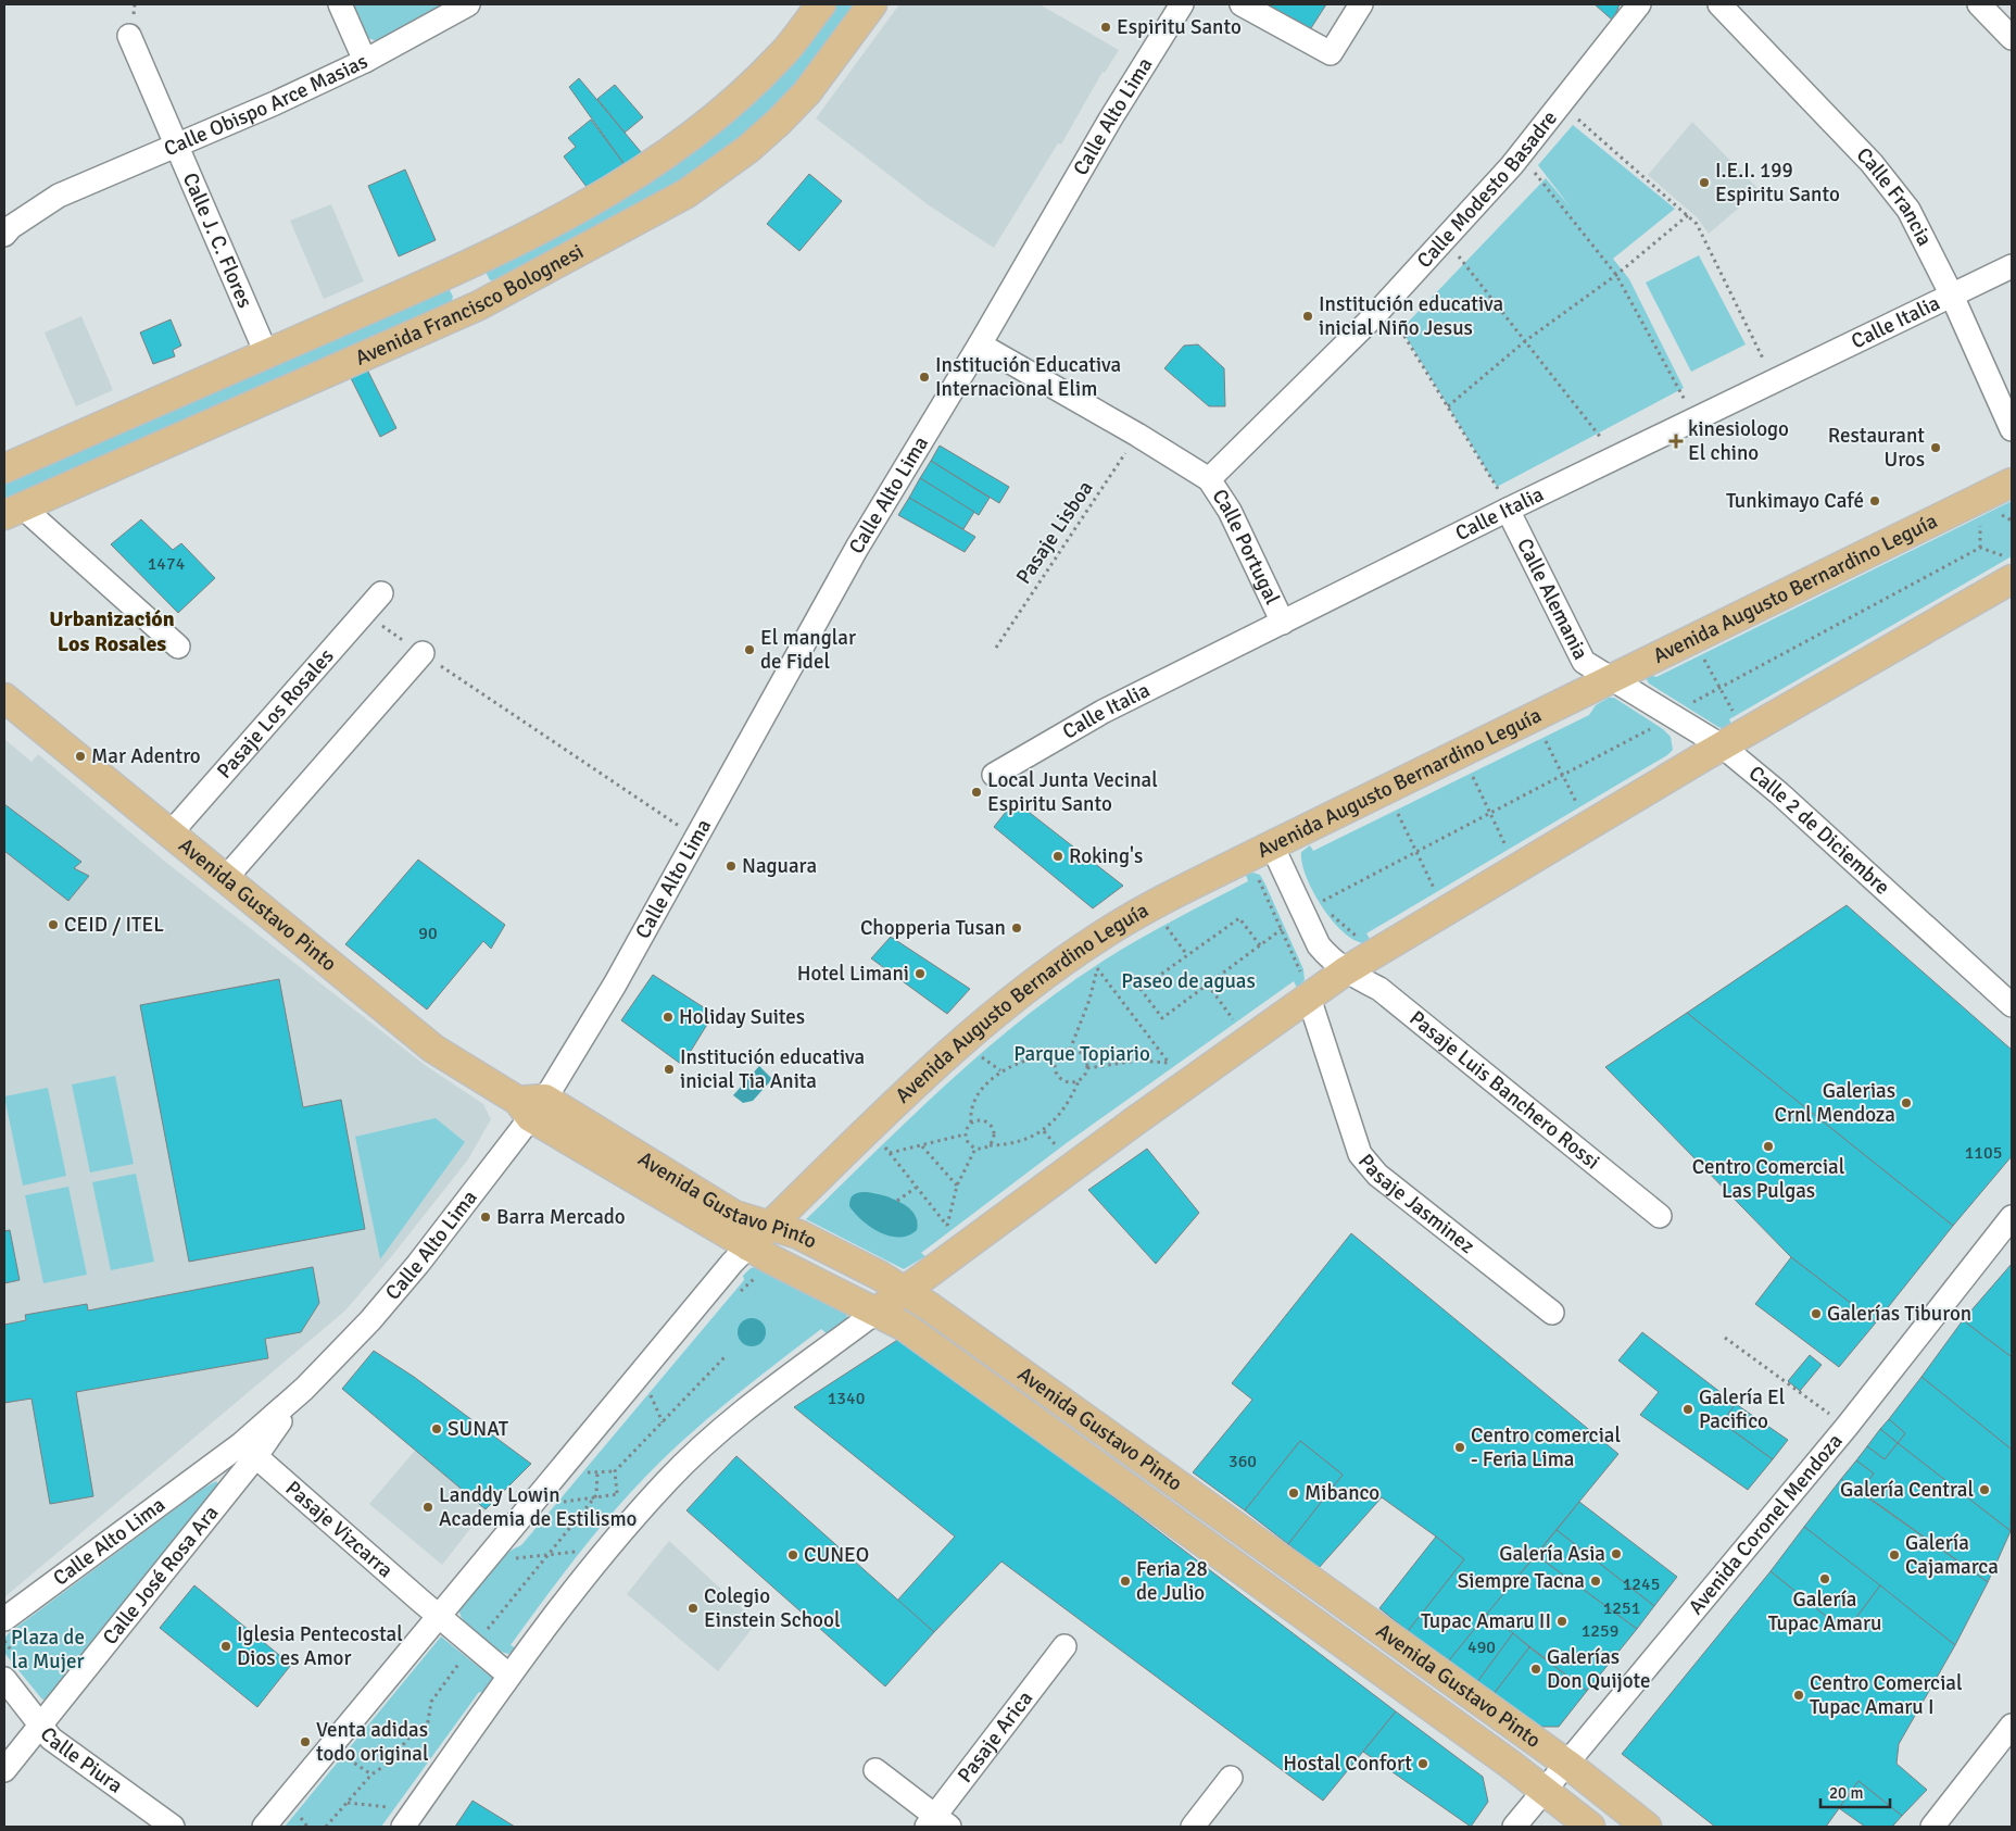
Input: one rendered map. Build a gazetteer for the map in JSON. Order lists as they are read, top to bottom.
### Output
{
  "streets": {
    "main road": ["Avenida Francisco Bolognesi", "Avenida Augusto Bernardino Leguía", "Avenida Gustavo Pinto"],
    "street": [
      "Calle Obispo Arce Masias",
      "Calle Alto Lima",
      "Calle Modesto Basadre",
      "Calle Francia",
      "Calle J. C. Flores",
      "Calle Italia",
      "Calle Portugal",
      "Calle Alemania",
      "Pasaje Los Rosales",
      "Calle 2 de Diciembre",
      "Pasaje Luis Banchero Rossi",
      "Pasaje Jasminez",
      "Avenida Coronel Mendoza",
      "Pasaje Vizcarra",
      "Calle José Rosa Ara",
      "Pasaje Arica",
      "Calle Piura"
    ],
    "path": ["Pasaje Lisboa"]
  },
  "crossings": [
    ["Calle Obispo Arce Masias", "Calle J. C. Flores"],
    ["Calle Alto Lima", "Calle Portugal"],
    ["Calle Alto Lima", "Avenida Gustavo Pinto"],
    ["Calle Alto Lima", "Pasaje Vizcarra"],
    ["Calle Alto Lima", "Calle José Rosa Ara"],
    ["Calle Modesto Basadre", "Calle Portugal"],
    ["Calle Francia", "Calle Italia"],
    ["Calle J. C. Flores", "Avenida Francisco Bolognesi"],
    ["Calle Italia", "Calle Portugal"],
    ["Calle Italia", "Calle Alemania"],
    ["Pasaje Lisboa", "Calle Portugal"],
    ["Avenida Augusto Bernardino Leguía", "Calle Alemania"],
    ["Avenida Augusto Bernardino Leguía", "Calle 2 de Diciembre"],
    ["Avenida Augusto Bernardino Leguía", "Avenida Gustavo Pinto"],
    ["Avenida Augusto Bernardino Leguía", "Pasaje Luis Banchero Rossi"],
    ["Avenida Augusto Bernardino Leguía", "Pasaje Vizcarra"],
    ["Calle Alemania", "Calle 2 de Diciembre"],
    ["Pasaje Los Rosales", "Avenida Gustavo Pinto"],
    ["Avenida Gustavo Pinto", "Avenida Coronel Mendoza"],
    ["Pasaje Vizcarra", "Calle José Rosa Ara"],
    ["Calle José Rosa Ara", "Calle Piura"]
  ],
  "districts": ["Urbanización Los Rosales"],
  "parks": ["Paseo de aguas", "Parque Topiario", "Plaza de la Mujer"],
  "places": {
    "other": [
      "Espiritu Santo",
      "I.E.I. 199 Espiritu Santo",
      "Institución educativa inicial Niño Jesus",
      "Institución Educativa Internacional Elim",
      "Restaurant Uros",
      "Tunkimayo Café",
      "El manglar de Fidel",
      "Mar Adentro",
      "Local Junta Vecinal Espiritu Santo",
      "Roking's",
      "Naguara",
      "CEID / ITEL",
      "Chopperia Tusan",
      "Hotel Limani",
      "Holiday Suites",
      "Institución educativa inicial Tia Anita",
      "Galerias Crnl Mendoza",
      "Centro Comercial Las Pulgas",
      "Barra Mercado",
      "Galerías Tiburon",
      "Galería El Pacifico",
      "SUNAT",
      "Centro comercial - Feria Lima",
      "Galería Central",
      "Mibanco",
      "Landdy Lowin Academia de Estilismo",
      "Galería Asia",
      "CUNEO",
      "Galería Cajamarca",
      "Galería Tupac Amaru",
      "Feria 28 de Julio",
      "Siempre Tacna",
      "Colegio Einstein School",
      "Tupac Amaru II",
      "Iglesia Pentecostal Dios es Amor",
      "Galerías Don Quijote",
      "Centro Comercial Tupac Amaru I",
      "Venta adidas todo original",
      "Hostal Confort"
    ],
    "health": ["kinesiologo El chino"]
  },
  "house_numbers": [
    "1474",
    "90",
    "1105",
    "1340",
    "360",
    "1245",
    "1251",
    "1259",
    "490"
  ],
  "scale_bar": "20 m"
}
